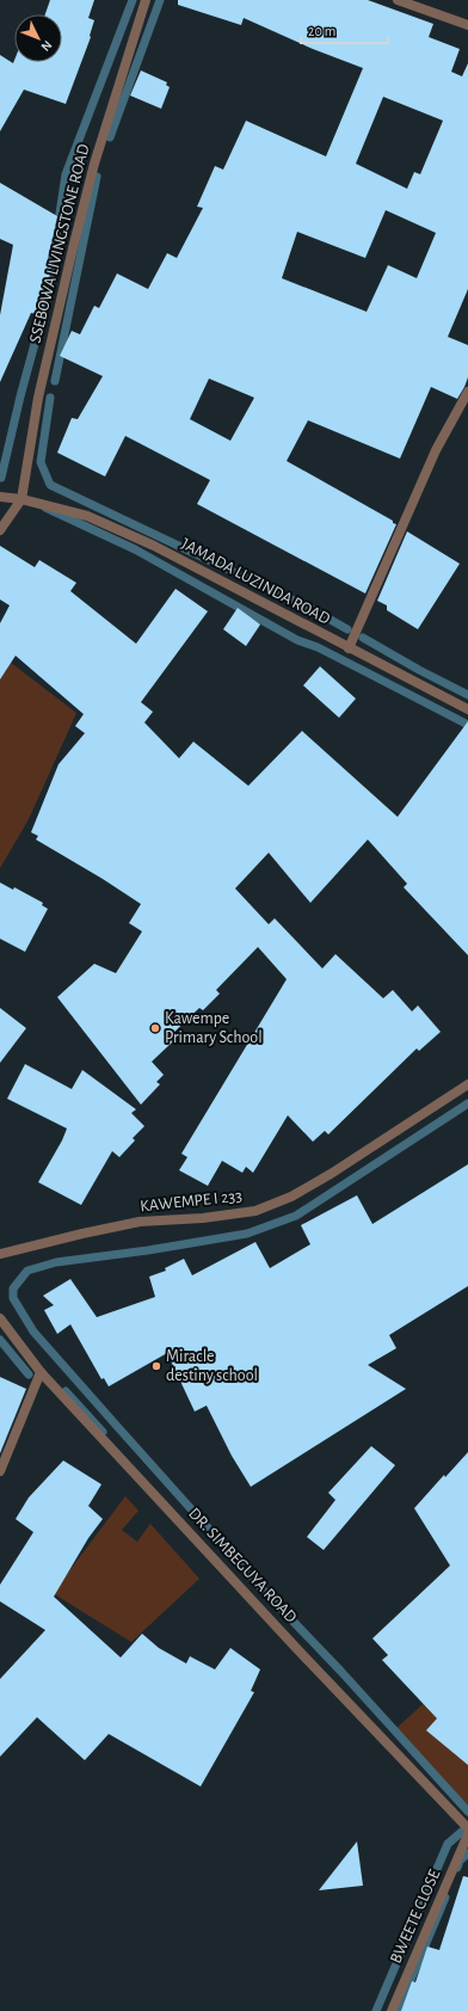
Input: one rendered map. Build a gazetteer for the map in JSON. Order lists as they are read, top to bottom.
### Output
{
  "streets": {
    "street": [
      "SSEBOWA LIVINGSTONE ROAD",
      "JAMADA LUZINDA ROAD",
      "KAWEMPE I 233",
      "DR. SIMBEGUYA ROAD",
      "BWEETE CLOSE"
    ]
  },
  "crossings": [
    ["SSEBOWA LIVINGSTONE ROAD", "JAMADA LUZINDA ROAD"]
  ],
  "places": ["Kawempe Primary School", "Miracle destiny school"],
  "scale_bar": "20 m",
  "north": "bottom right"
}
